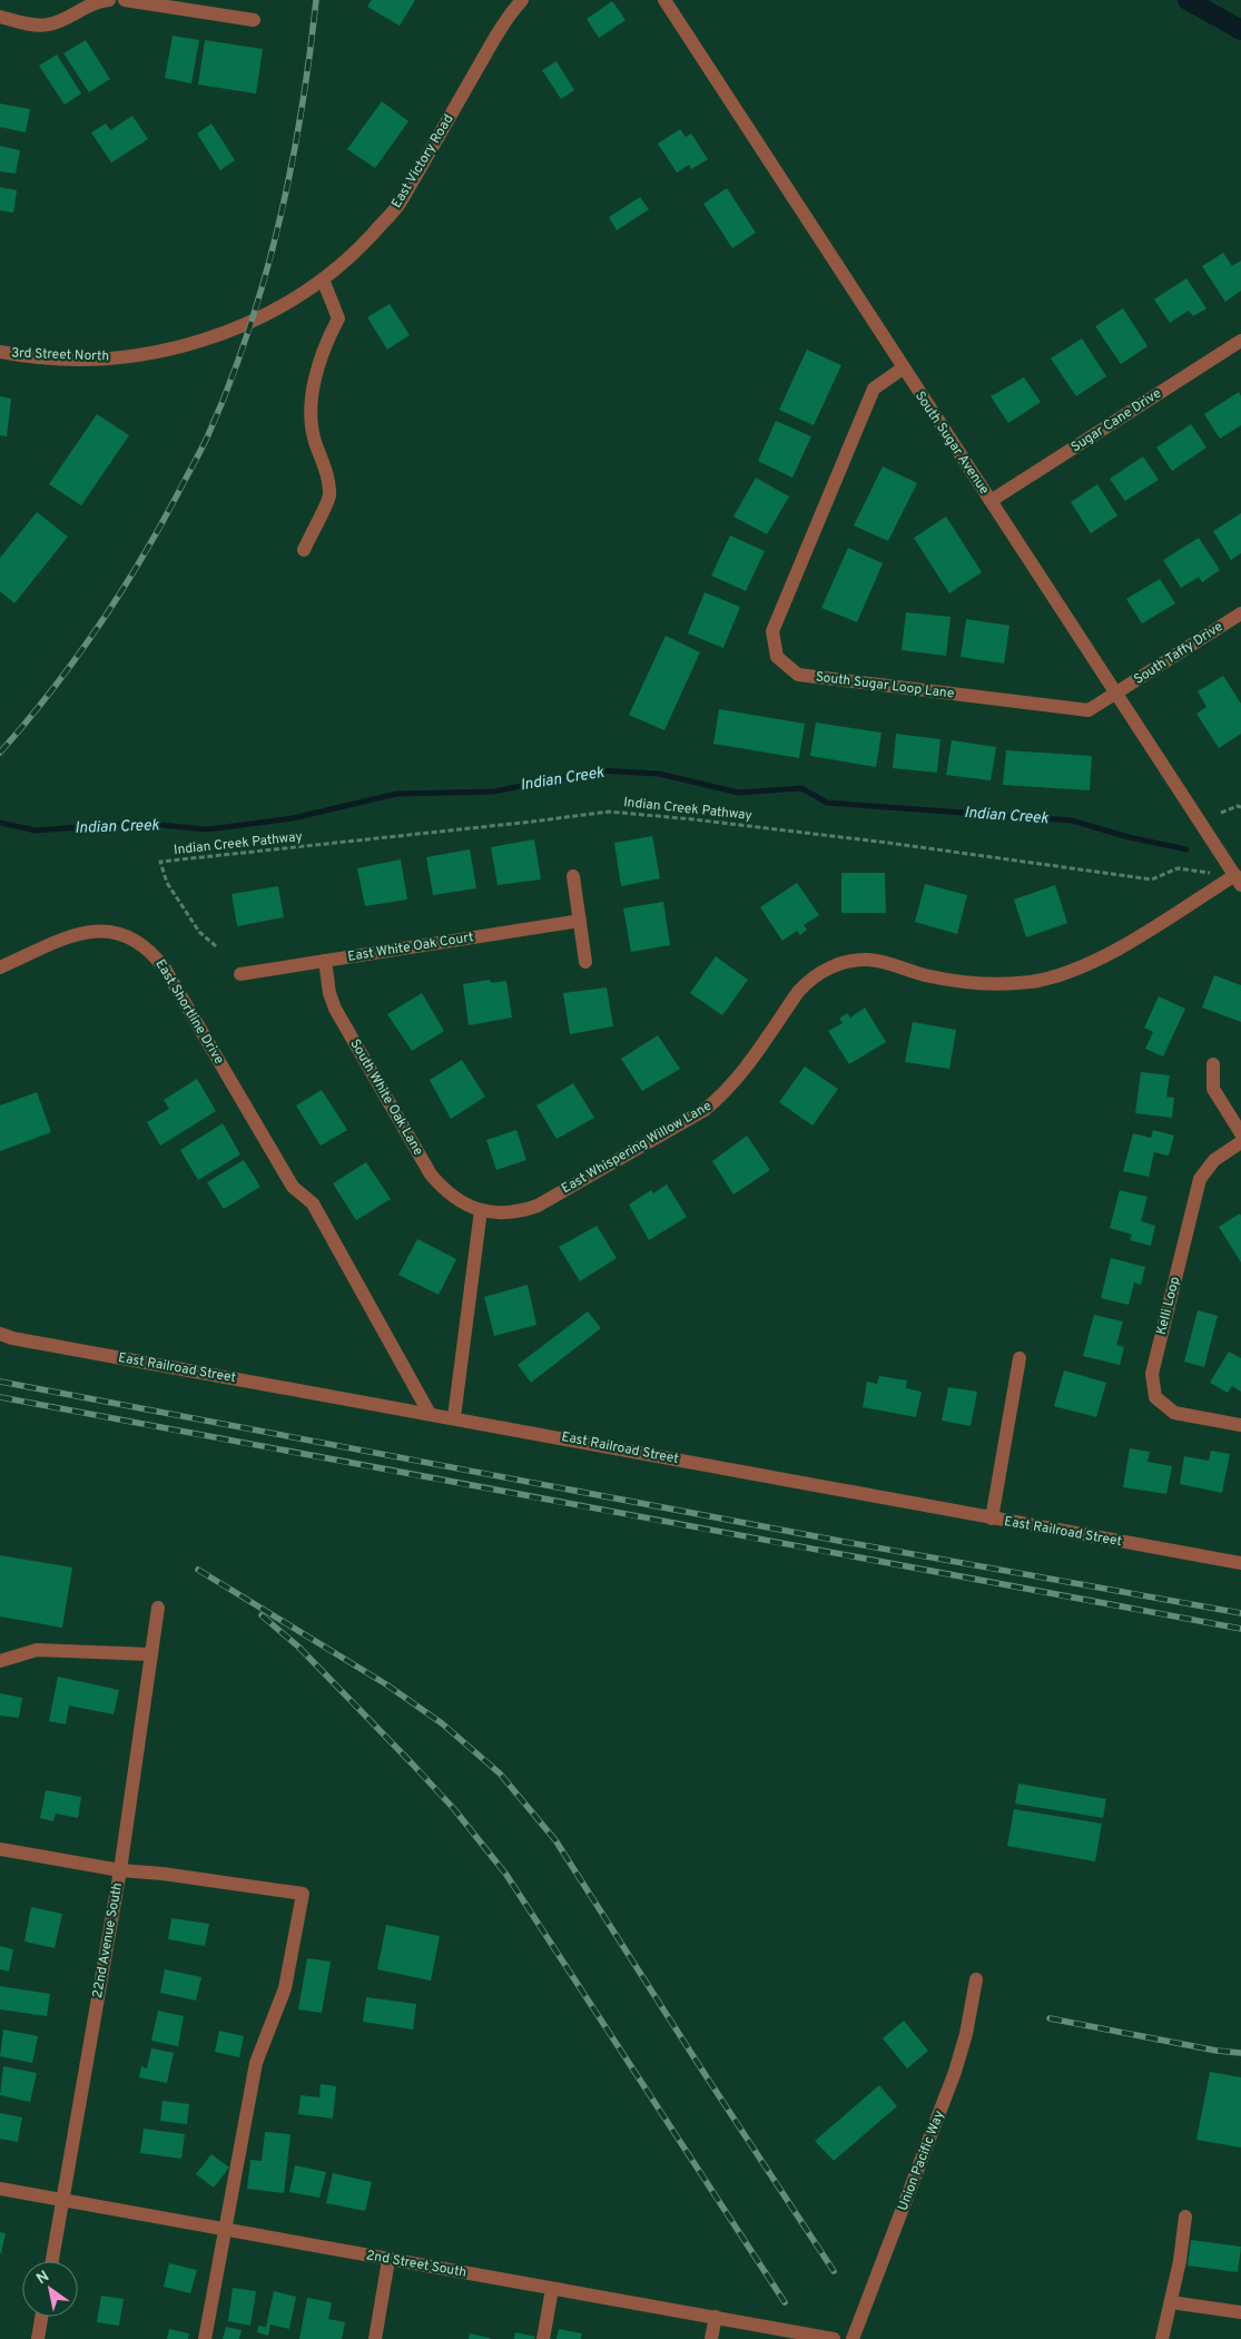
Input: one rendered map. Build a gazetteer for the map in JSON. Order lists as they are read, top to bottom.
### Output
{
  "streets": {
    "street": [
      "East Victory Road",
      "3rd Street North",
      "Sugar Cane Drive",
      "South Sugar Avenue",
      "South Taffy Drive",
      "South Sugar Loop Lane",
      "East White Oak Court",
      "East Shortline Drive",
      "South White Oak Lane",
      "East Whispering Willow Lane",
      "Kelli Loop",
      "East Railroad Street",
      "22nd Avenue South",
      "Union Pacific Way",
      "2nd Street South"
    ],
    "path": ["Indian Creek Pathway"]
  },
  "crossings": [
    ["East Victory Road", "3rd Street North"],
    ["Sugar Cane Drive", "South Sugar Avenue"],
    ["South Sugar Avenue", "South Taffy Drive"],
    ["South Sugar Avenue", "South Sugar Loop Lane"],
    ["South Sugar Avenue", "East Whispering Willow Lane"],
    ["South Taffy Drive", "South Sugar Loop Lane"],
    ["East White Oak Court", "South White Oak Lane"],
    ["East Shortline Drive", "East Railroad Street"],
    ["South White Oak Lane", "East Whispering Willow Lane"],
    ["22nd Avenue South", "2nd Street South"]
  ],
  "water": ["Indian Creek"],
  "north": "top left"
}
